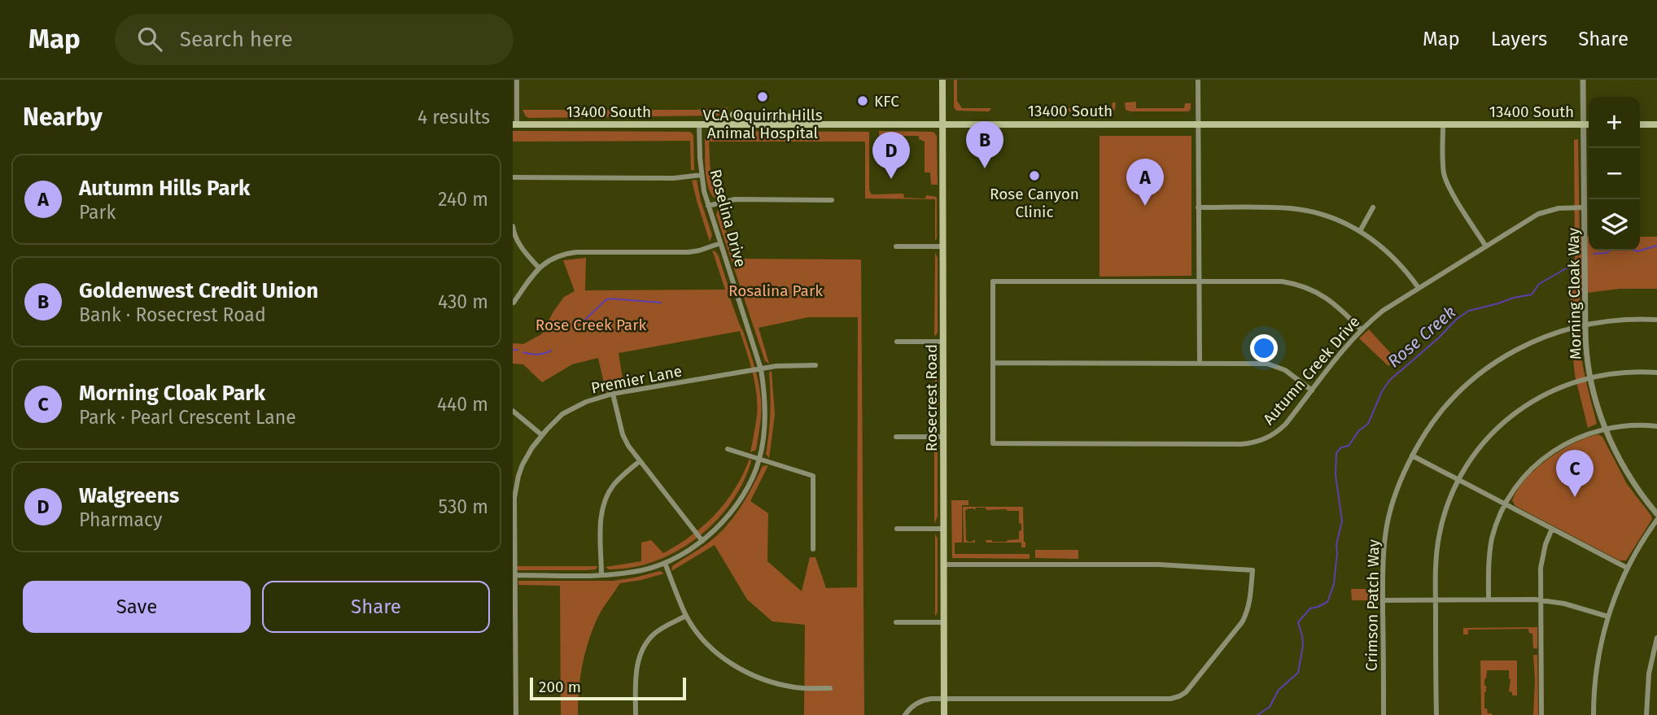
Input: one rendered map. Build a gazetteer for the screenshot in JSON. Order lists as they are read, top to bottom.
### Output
{
  "streets": {
    "main road": ["13400 South", "Rosecrest Road"],
    "street": [
      "Roselina Drive",
      "Morning Cloak Way",
      "Autumn Creek Drive",
      "Premier Lane",
      "Crimson Patch Way"
    ]
  },
  "crossings": [
    ["13400 South", "Roselina Drive"],
    ["13400 South", "Morning Cloak Way"],
    ["13400 South", "Rosecrest Road"],
    ["Roselina Drive", "Premier Lane"],
    ["Morning Cloak Way", "Autumn Creek Drive"],
    ["Morning Cloak Way", "Crimson Patch Way"]
  ],
  "water": ["Rose Creek"],
  "parks": ["Rosalina Park", "Rose Creek Park"],
  "places": ["VCA Oquirrh Hills Animal Hospital", "KFC", "Rose Canyon Clinic"],
  "scale_bar": "200 m",
  "page": {
    "header": "Map",
    "search": "Search here",
    "nav": ["Map", "Layers", "Share"],
    "heading": ["Nearby", "4 results"],
    "map_buttons": ["+", "−"],
    "pins": [
      "B",
      "D",
      "A",
      "C"
    ],
    "list": [
      {
        "mark": "A",
        "name": "Autumn Hills Park",
        "note": "Park",
        "value": "240 m"
      },
      {
        "mark": "B",
        "name": "Goldenwest Credit Union",
        "note": "Bank · Rosecrest Road",
        "value": "430 m"
      },
      {
        "mark": "C",
        "name": "Morning Cloak Park",
        "note": "Park · Pearl Crescent Lane",
        "value": "440 m"
      },
      {
        "mark": "D",
        "name": "Walgreens",
        "note": "Pharmacy",
        "value": "530 m"
      }
    ],
    "buttons": ["Save", "Share"],
    "scale": "200 m"
  }
}
